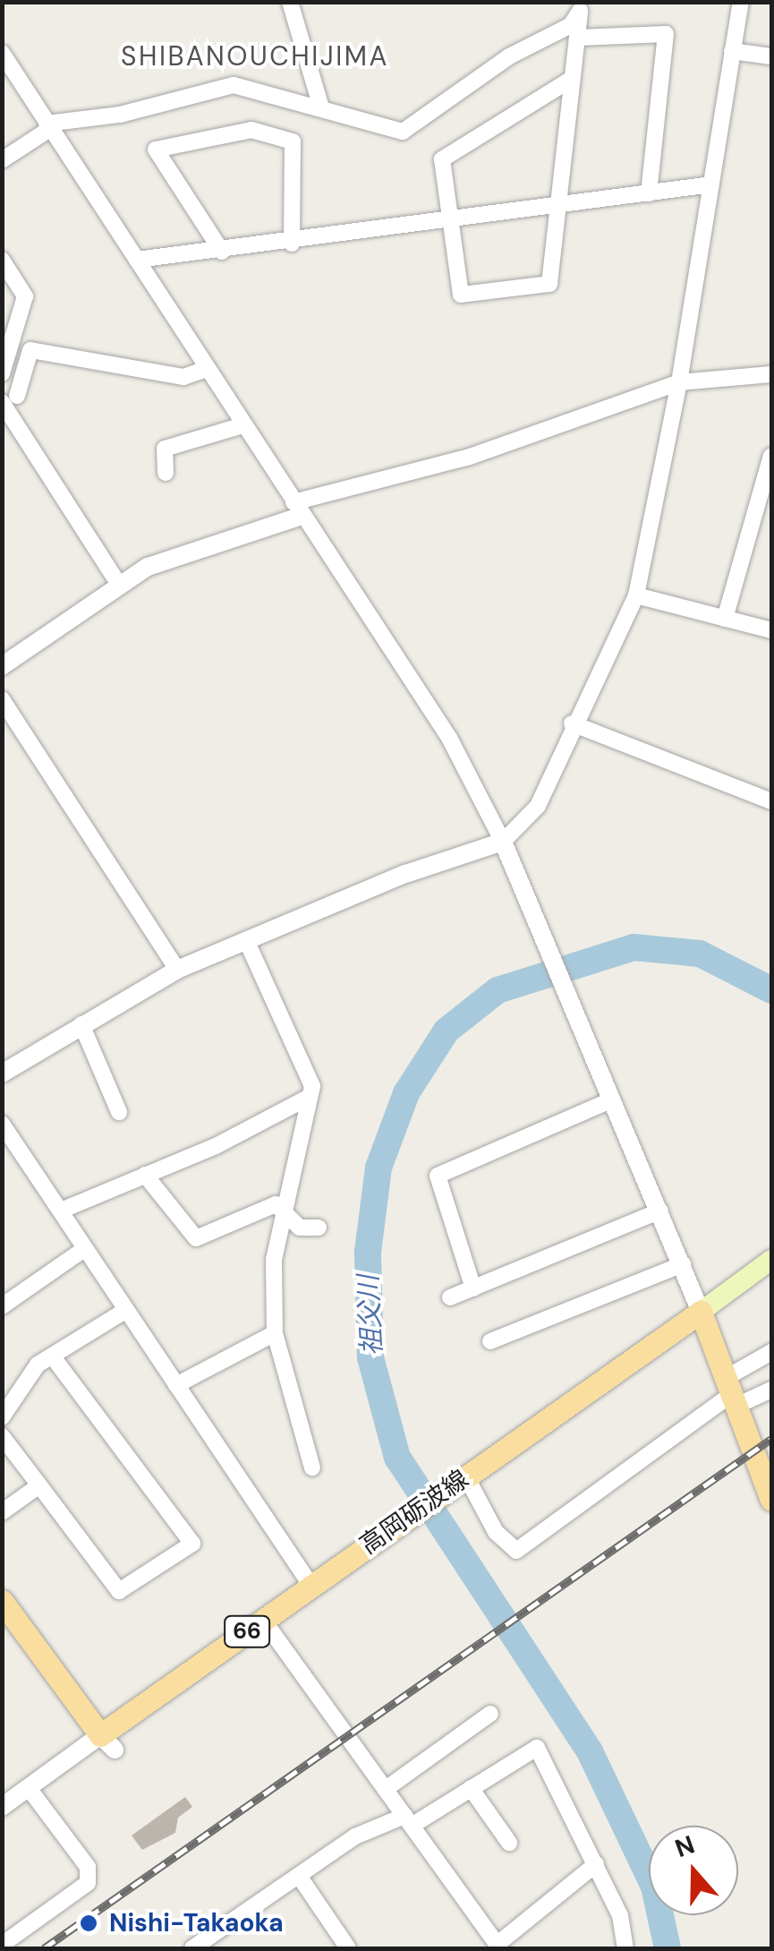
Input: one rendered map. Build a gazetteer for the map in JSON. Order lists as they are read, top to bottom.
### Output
{
  "streets": {
    "main road": ["高岡砺波線", "66"]
  },
  "districts": ["SHIBANOUCHIJIMA"],
  "water": ["祖父川"],
  "places": ["Nishi-Takaoka"],
  "north": "top"
}
